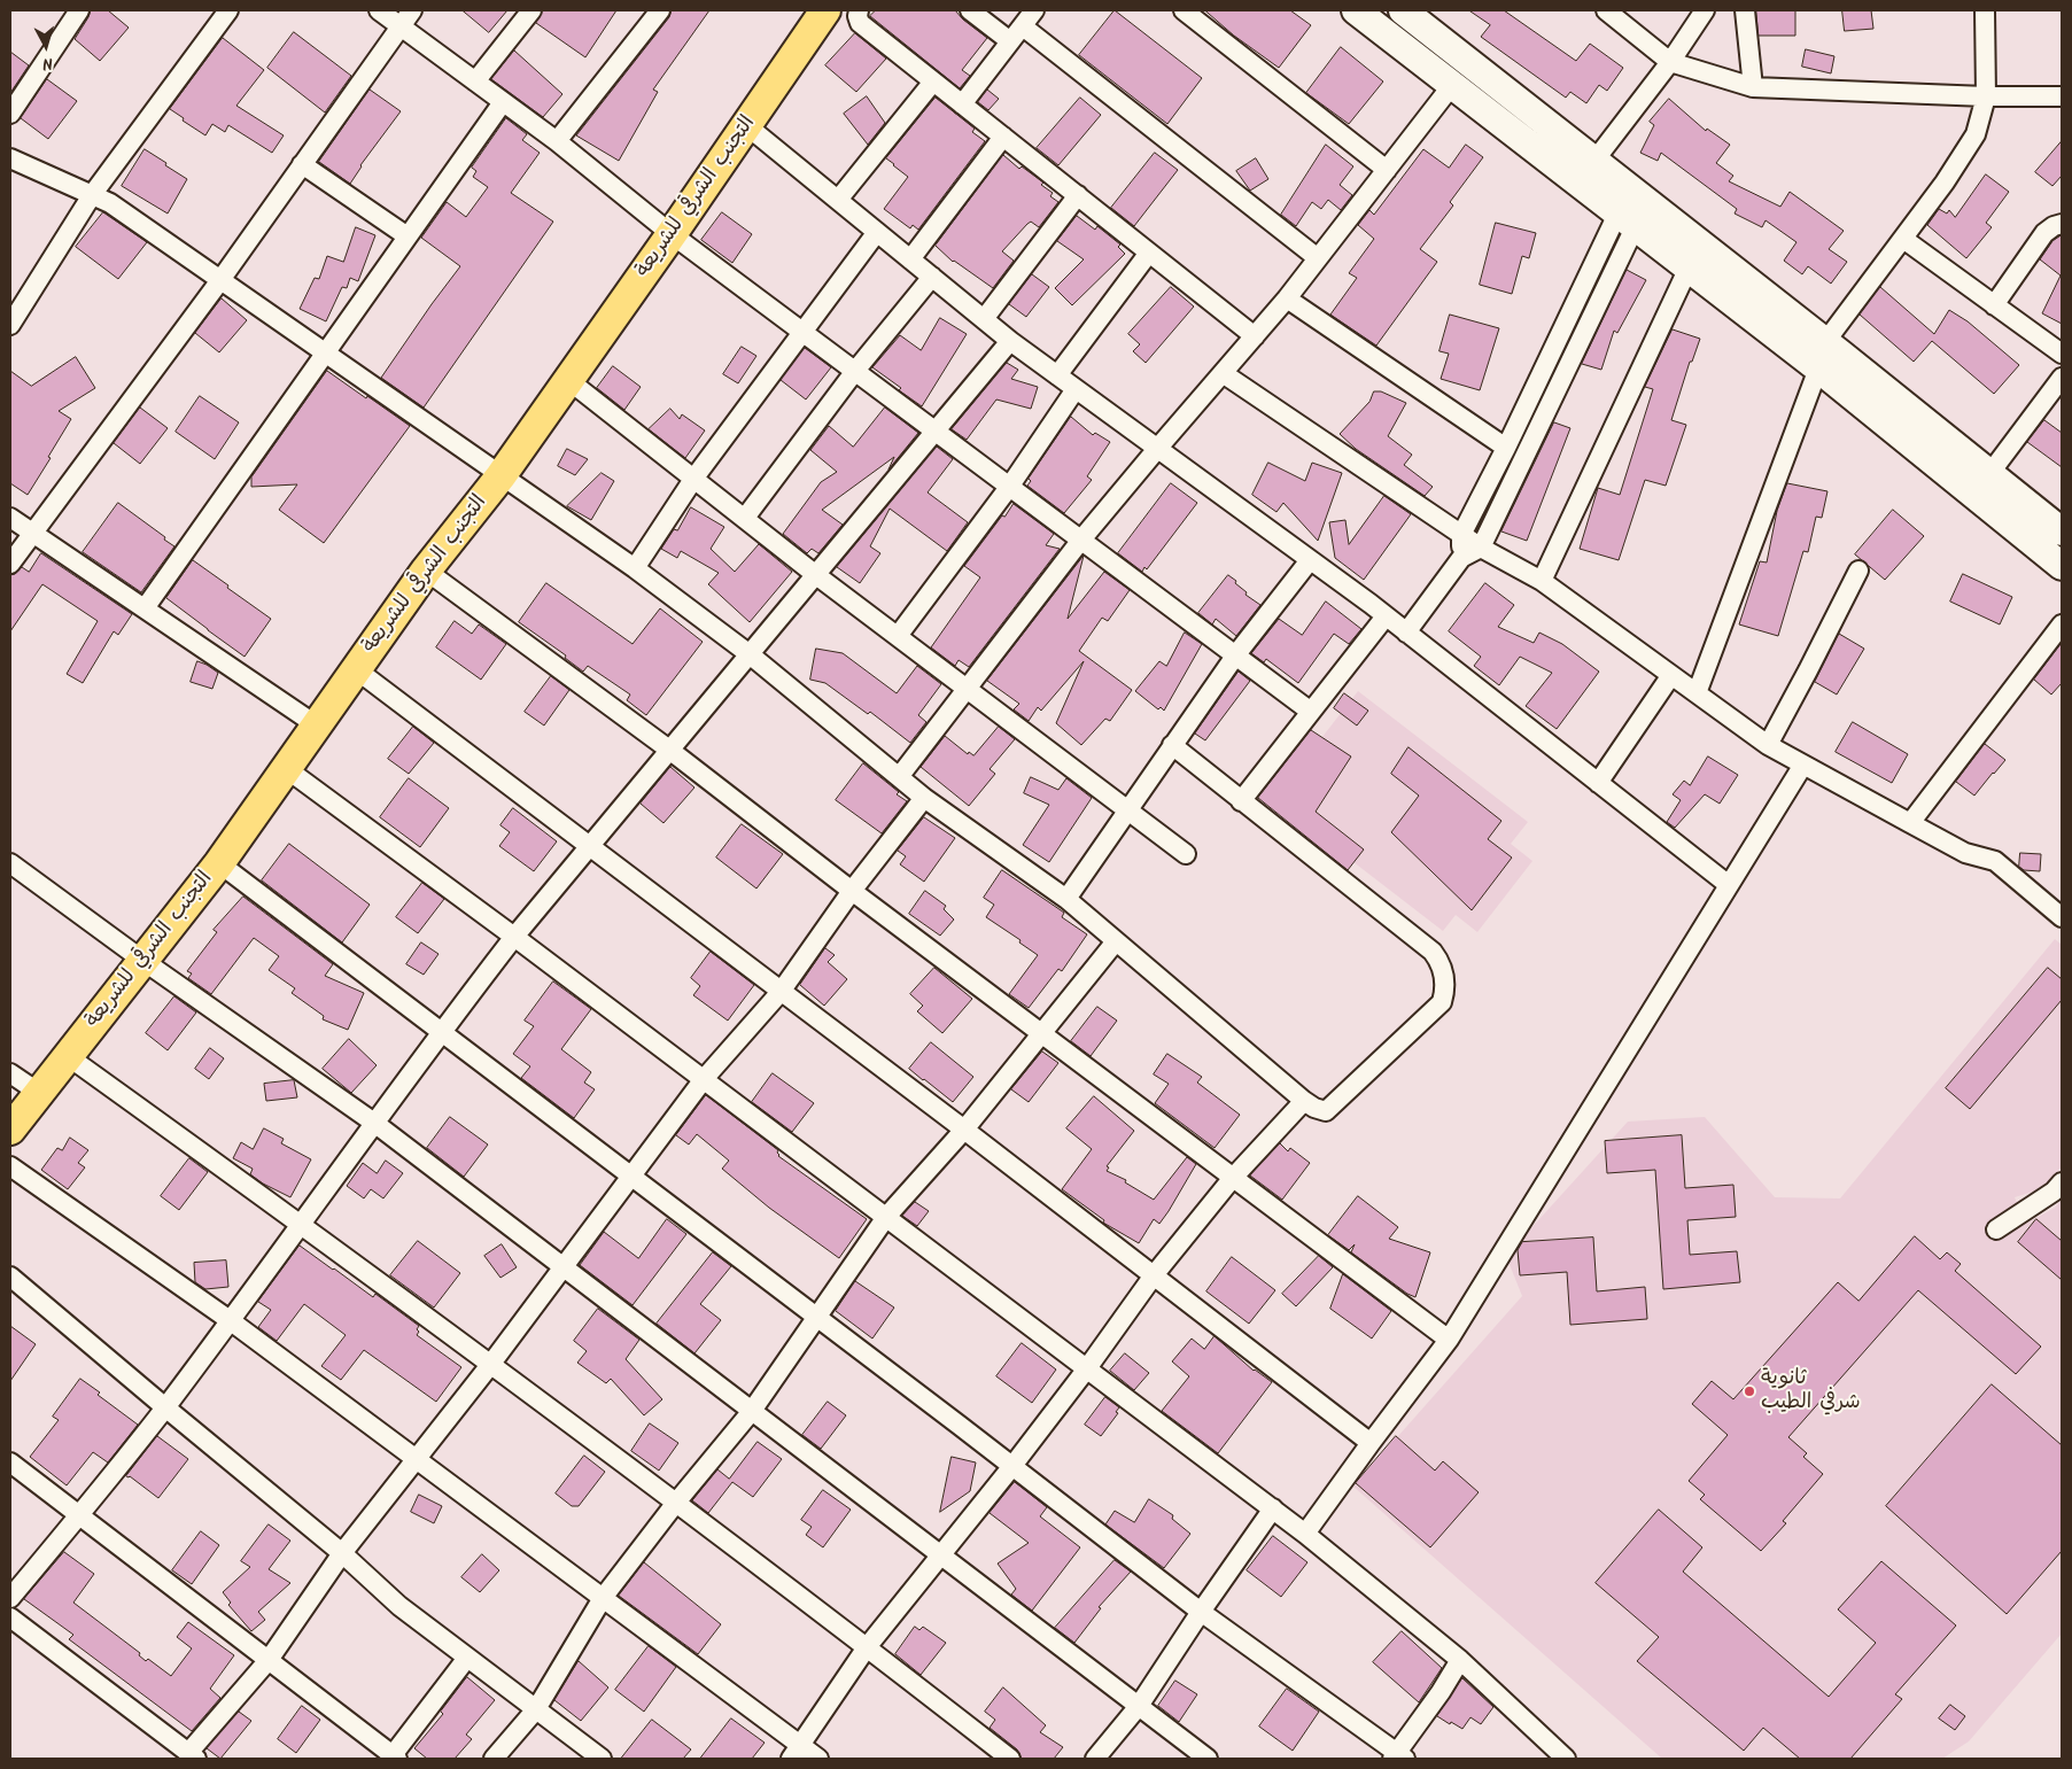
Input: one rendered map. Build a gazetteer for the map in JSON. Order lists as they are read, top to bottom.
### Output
{
  "streets": {
    "main road": ["التجنب الشرقي للشريعة"]
  },
  "places": ["ثانوية شرفي الطيب"],
  "north": "bottom"
}
